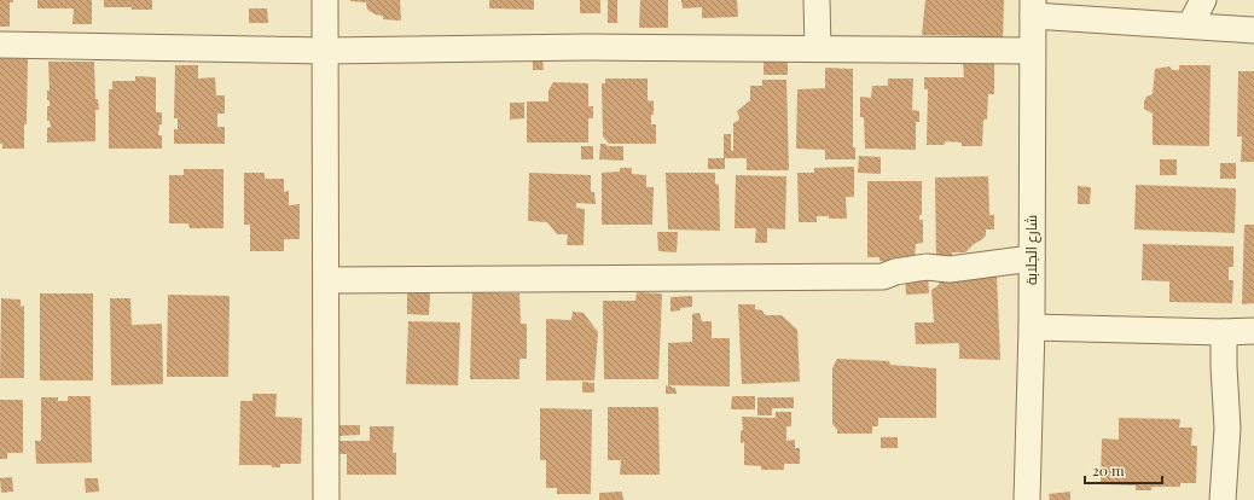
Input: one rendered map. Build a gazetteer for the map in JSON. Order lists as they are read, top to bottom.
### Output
{
  "streets": {
    "street": ["شارع الجلابة"]
  },
  "scale_bar": "20 m"
}
